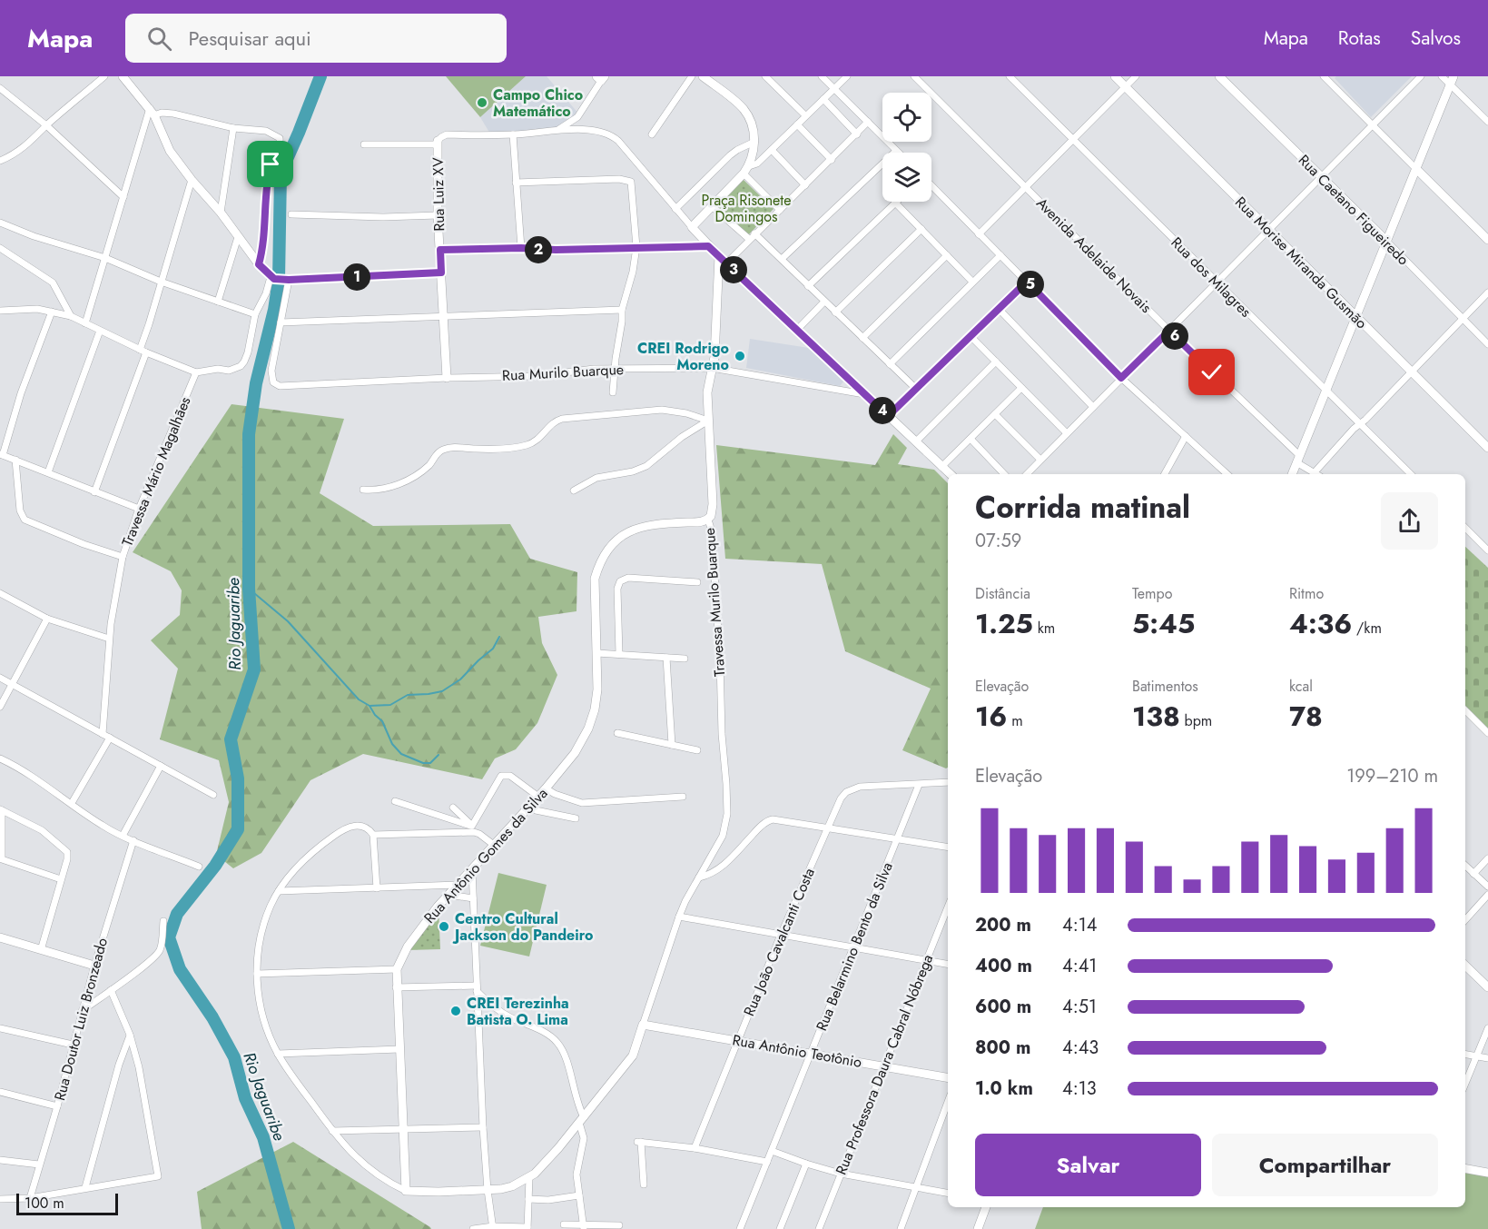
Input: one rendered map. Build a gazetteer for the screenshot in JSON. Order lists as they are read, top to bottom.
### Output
{
  "streets": {
    "street": [
      "Rua Luiz XV",
      "Rua Caetano Figueiredo",
      "Avenida Adelaide Novais",
      "Rua Morise Miranda Gusmão",
      "Rua dos Milagres",
      "Rua Murilo Buarque",
      "Travessa Mário Magalhães",
      "Travessa Murilo Buarque",
      "Rua Antônio Gomes da Silva",
      "Rua João Cavalcanti Costa",
      "Rua Belarmino Bento da Silva",
      "Rua Doutor Luiz Bronzeado",
      "Rua Antônio Teotônio",
      "Rua Professora Daura Cabral Nóbrega"
    ]
  },
  "crossings": [
    ["Rua Luiz XV", "Rua Murilo Buarque"],
    ["Rua Murilo Buarque", "Travessa Murilo Buarque"],
    ["Travessa Murilo Buarque", "Rua Antônio Gomes da Silva"],
    ["Travessa Murilo Buarque", "Rua Antônio Teotônio"],
    ["Rua João Cavalcanti Costa", "Rua Belarmino Bento da Silva"],
    ["Rua João Cavalcanti Costa", "Rua Antônio Teotônio"],
    ["Rua Belarmino Bento da Silva", "Rua Antônio Teotônio"],
    ["Rua Antônio Teotônio", "Rua Professora Daura Cabral Nóbrega"]
  ],
  "water": ["Rio Jaguaribe"],
  "parks": ["Praça Risonete Domingos"],
  "places": [
    "Campo Chico Matemático",
    "CREI Rodrigo Moreno",
    "Centro Cultural Jackson do Pandeiro",
    "CREI Terezinha Batista O. Lima"
  ],
  "scale_bar": "100 m",
  "page": {
    "header": "Mapa",
    "search": "Pesquisar aqui",
    "nav": ["Mapa", "Rotas", "Salvos"],
    "pins": [
      "2",
      "3",
      "1",
      "5",
      "6",
      "4"
    ],
    "heading": ["Corrida matinal", "07:59"],
    "stats": [
      ["Distância", "1.25 km"],
      ["Tempo", "5:45"],
      ["Ritmo", "4:36 /km"],
      ["Elevação", "16 m"],
      ["Batimentos", "138 bpm"],
      ["kcal", "78"]
    ],
    "chart": ["Elevação", "199–210 m"],
    "list": [
      {
        "name": "200 m",
        "note": "4:14"
      },
      {
        "name": "400 m",
        "note": "4:41"
      },
      {
        "name": "600 m",
        "note": "4:51"
      },
      {
        "name": "800 m",
        "note": "4:43"
      },
      {
        "name": "1.0 km",
        "note": "4:13"
      }
    ],
    "buttons": ["Salvar", "Compartilhar"],
    "scale": "100 m"
  }
}
